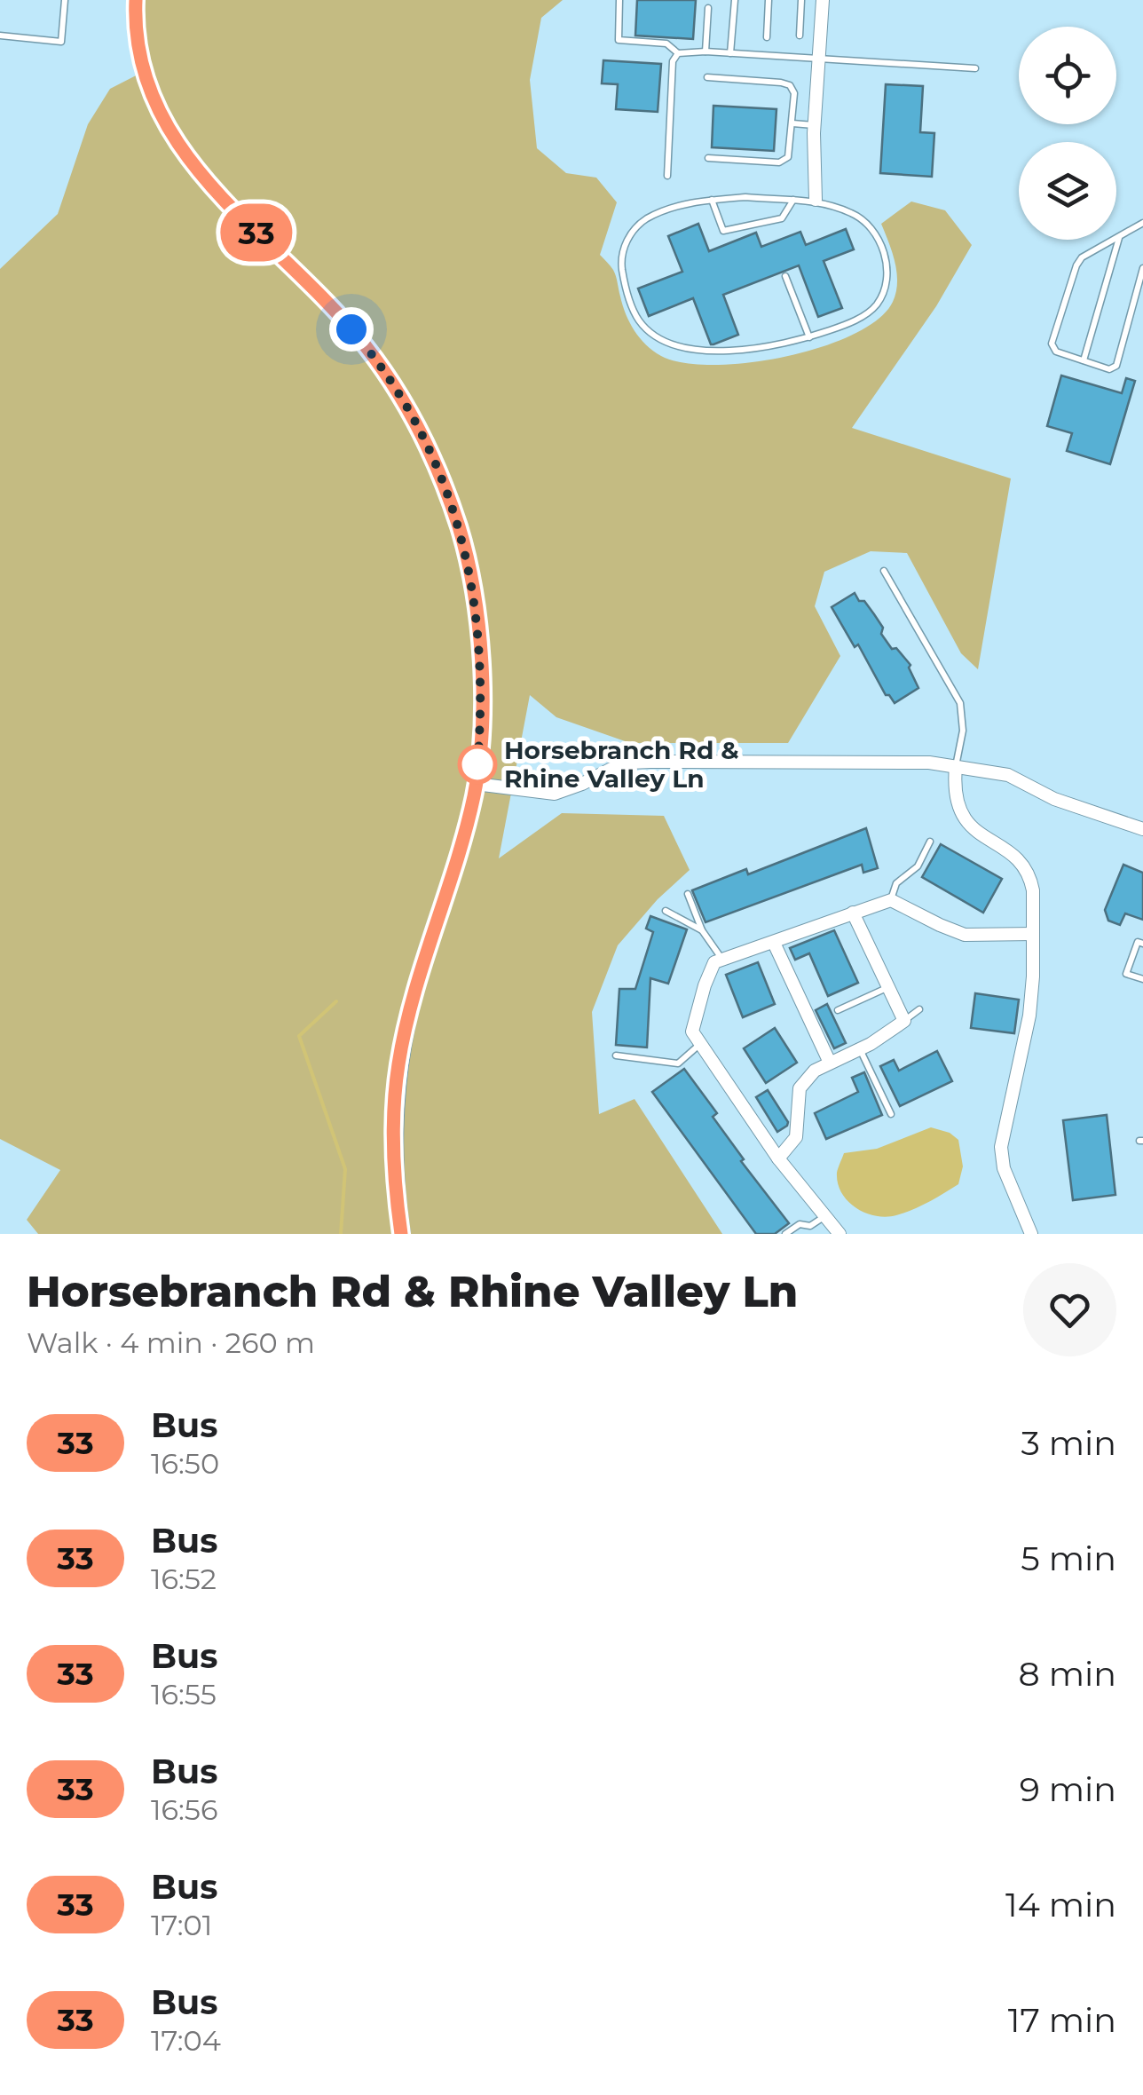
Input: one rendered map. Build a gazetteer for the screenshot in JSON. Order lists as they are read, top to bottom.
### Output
{
  "places": ["Horsebranch Rd & Rhine Valley Ln"],
  "lines": ["bus line 33"],
  "page": {
    "on_map": "33",
    "heading": ["Horsebranch Rd & Rhine Valley Ln", "Walk · 4 min · 260 m"],
    "list": [
      {
        "mark": "33",
        "name": "Bus",
        "note": "16:50",
        "value": "3 min"
      },
      {
        "mark": "33",
        "name": "Bus",
        "note": "16:52",
        "value": "5 min"
      },
      {
        "mark": "33",
        "name": "Bus",
        "note": "16:55",
        "value": "8 min"
      },
      {
        "mark": "33",
        "name": "Bus",
        "note": "16:56",
        "value": "9 min"
      },
      {
        "mark": "33",
        "name": "Bus",
        "note": "17:01",
        "value": "14 min"
      },
      {
        "mark": "33",
        "name": "Bus",
        "note": "17:04",
        "value": "17 min"
      }
    ]
  }
}
